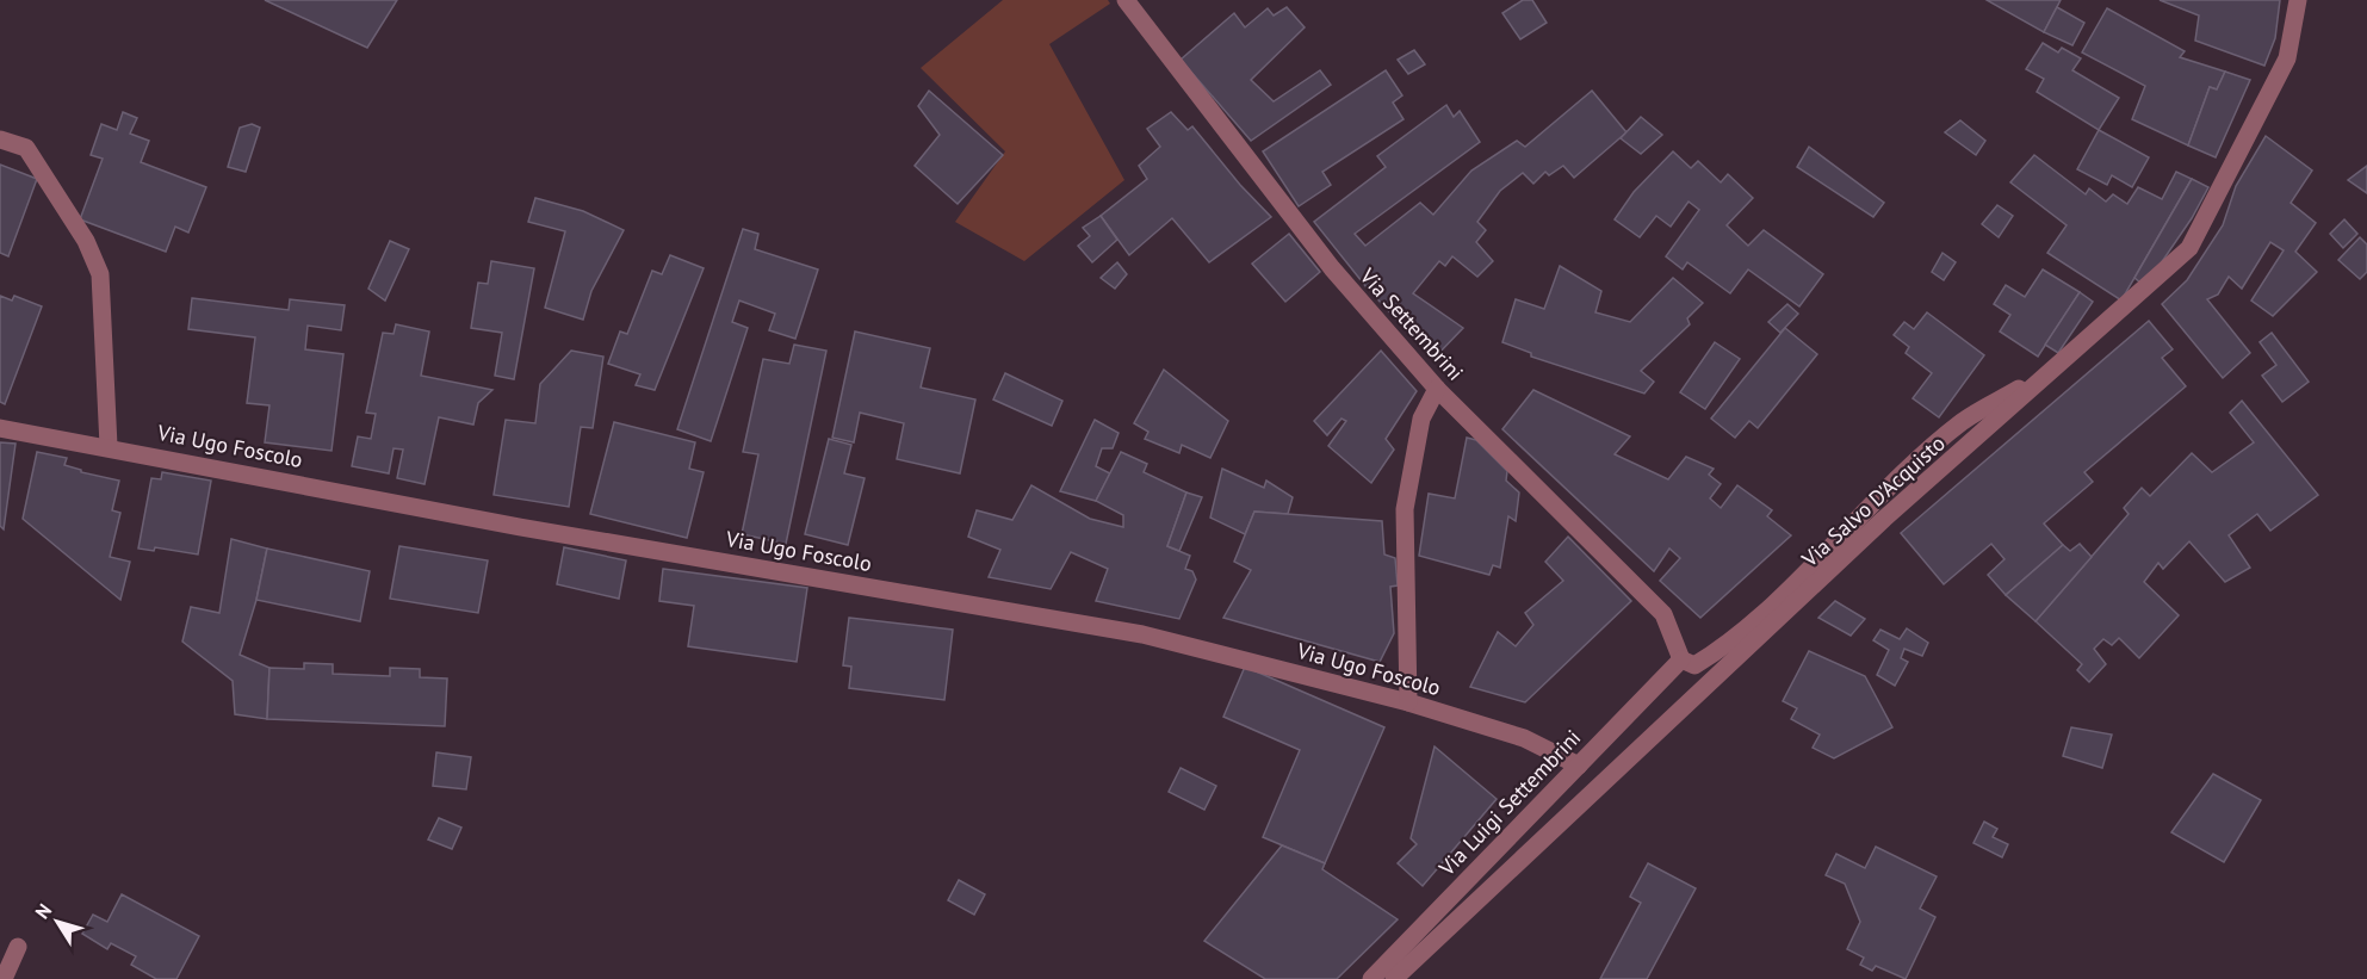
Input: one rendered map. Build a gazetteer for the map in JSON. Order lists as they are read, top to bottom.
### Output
{
  "streets": {
    "street": [
      "Via Settembrini",
      "Via Ugo Foscolo",
      "Via Salvo D'Acquisto",
      "Via Luigi Settembrini"
    ]
  },
  "crossings": [
    ["Via Settembrini", "Via Luigi Settembrini"],
    ["Via Ugo Foscolo", "Via Luigi Settembrini"]
  ],
  "north": "top left"
}
